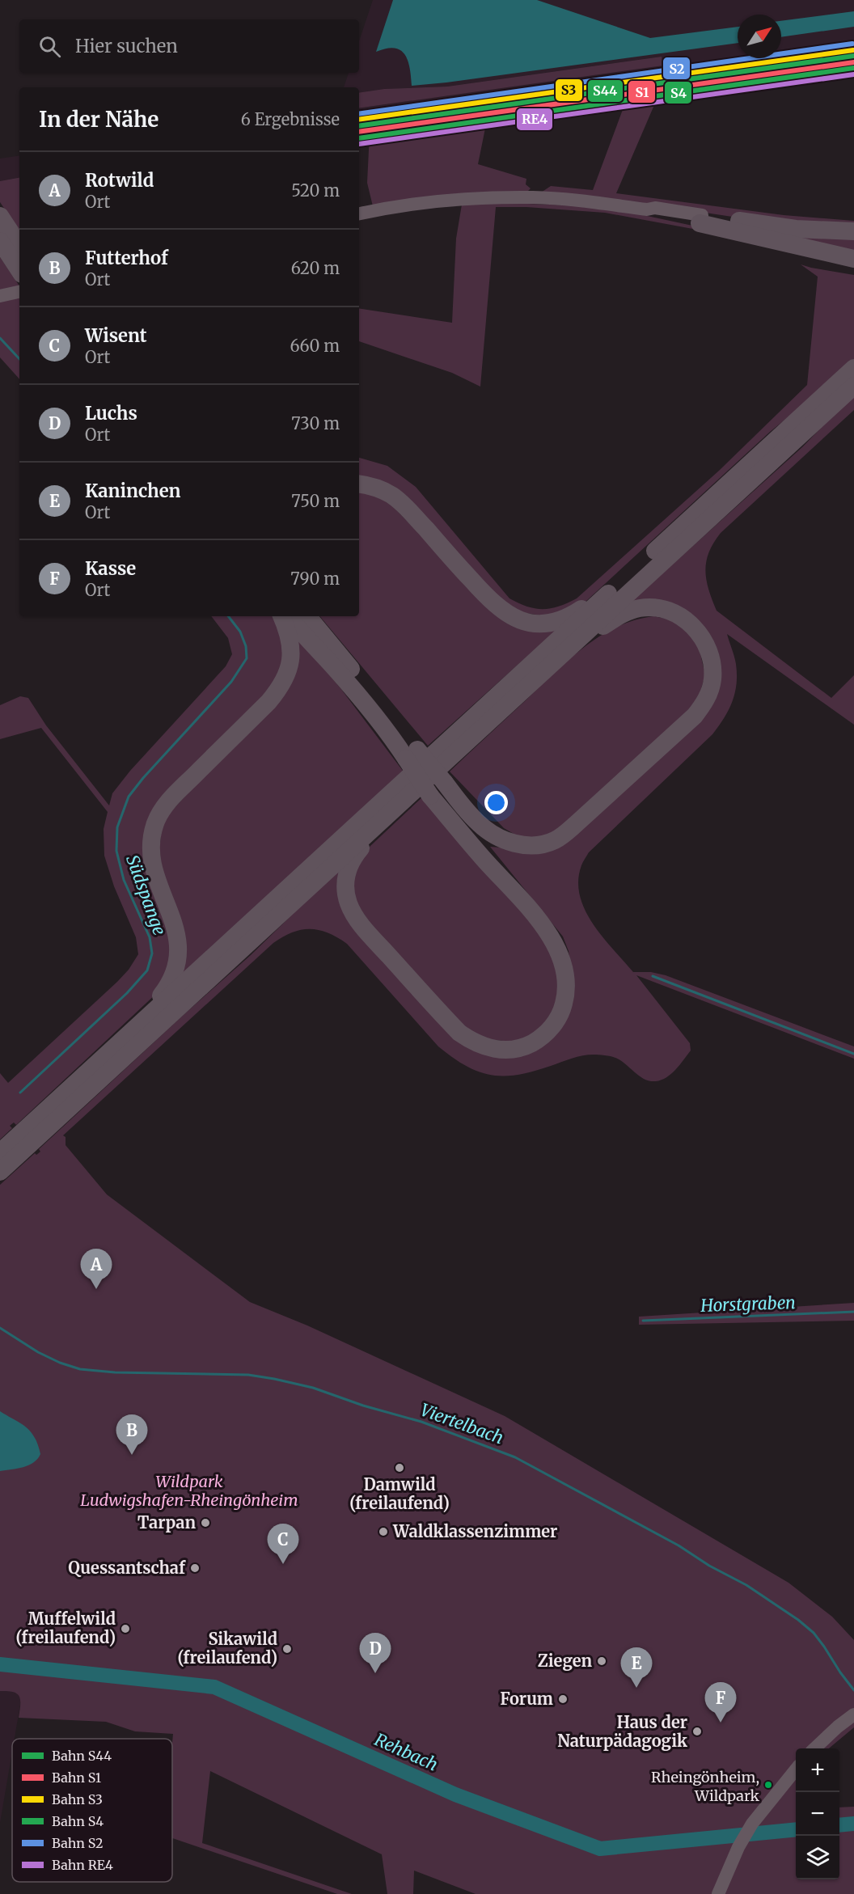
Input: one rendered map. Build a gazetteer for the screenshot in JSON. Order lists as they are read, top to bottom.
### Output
{
  "water": [
    "Südspange",
    "Horstgraben",
    "Viertelbach",
    "Rehbach"
  ],
  "parks": ["Wildpark Ludwigshafen-Rheingönheim"],
  "places": [
    "Damwild (freilaufend)",
    "Tarpan",
    "Waldklassenzimmer",
    "Quessantschaf",
    "Muffelwild (freilaufend)",
    "Sikawild (freilaufend)",
    "Ziegen",
    "Forum",
    "Haus der Naturpädagogik",
    "Rheingönheim, Wildpark"
  ],
  "lines": [
    "rail line S2",
    "rail line S3",
    "rail line S44",
    "rail line S1",
    "rail line S4",
    "rail line RE4"
  ],
  "legend": [
    "Bahn S44",
    "Bahn S1",
    "Bahn S3",
    "Bahn S4",
    "Bahn S2",
    "Bahn RE4"
  ],
  "north": "top right",
  "page": {
    "search": "Hier suchen",
    "heading": ["In der Nähe", "6 Ergebnisse"],
    "list": [
      {
        "mark": "A",
        "name": "Rotwild",
        "note": "Ort",
        "value": "520 m"
      },
      {
        "mark": "B",
        "name": "Futterhof",
        "note": "Ort",
        "value": "620 m"
      },
      {
        "mark": "C",
        "name": "Wisent",
        "note": "Ort",
        "value": "660 m"
      },
      {
        "mark": "D",
        "name": "Luchs",
        "note": "Ort",
        "value": "730 m"
      },
      {
        "mark": "E",
        "name": "Kaninchen",
        "note": "Ort",
        "value": "750 m"
      },
      {
        "mark": "F",
        "name": "Kasse",
        "note": "Ort",
        "value": "790 m"
      }
    ],
    "pins": [
      "A",
      "B",
      "C",
      "D",
      "E",
      "F"
    ],
    "map_buttons": ["+", "−"]
  }
}
